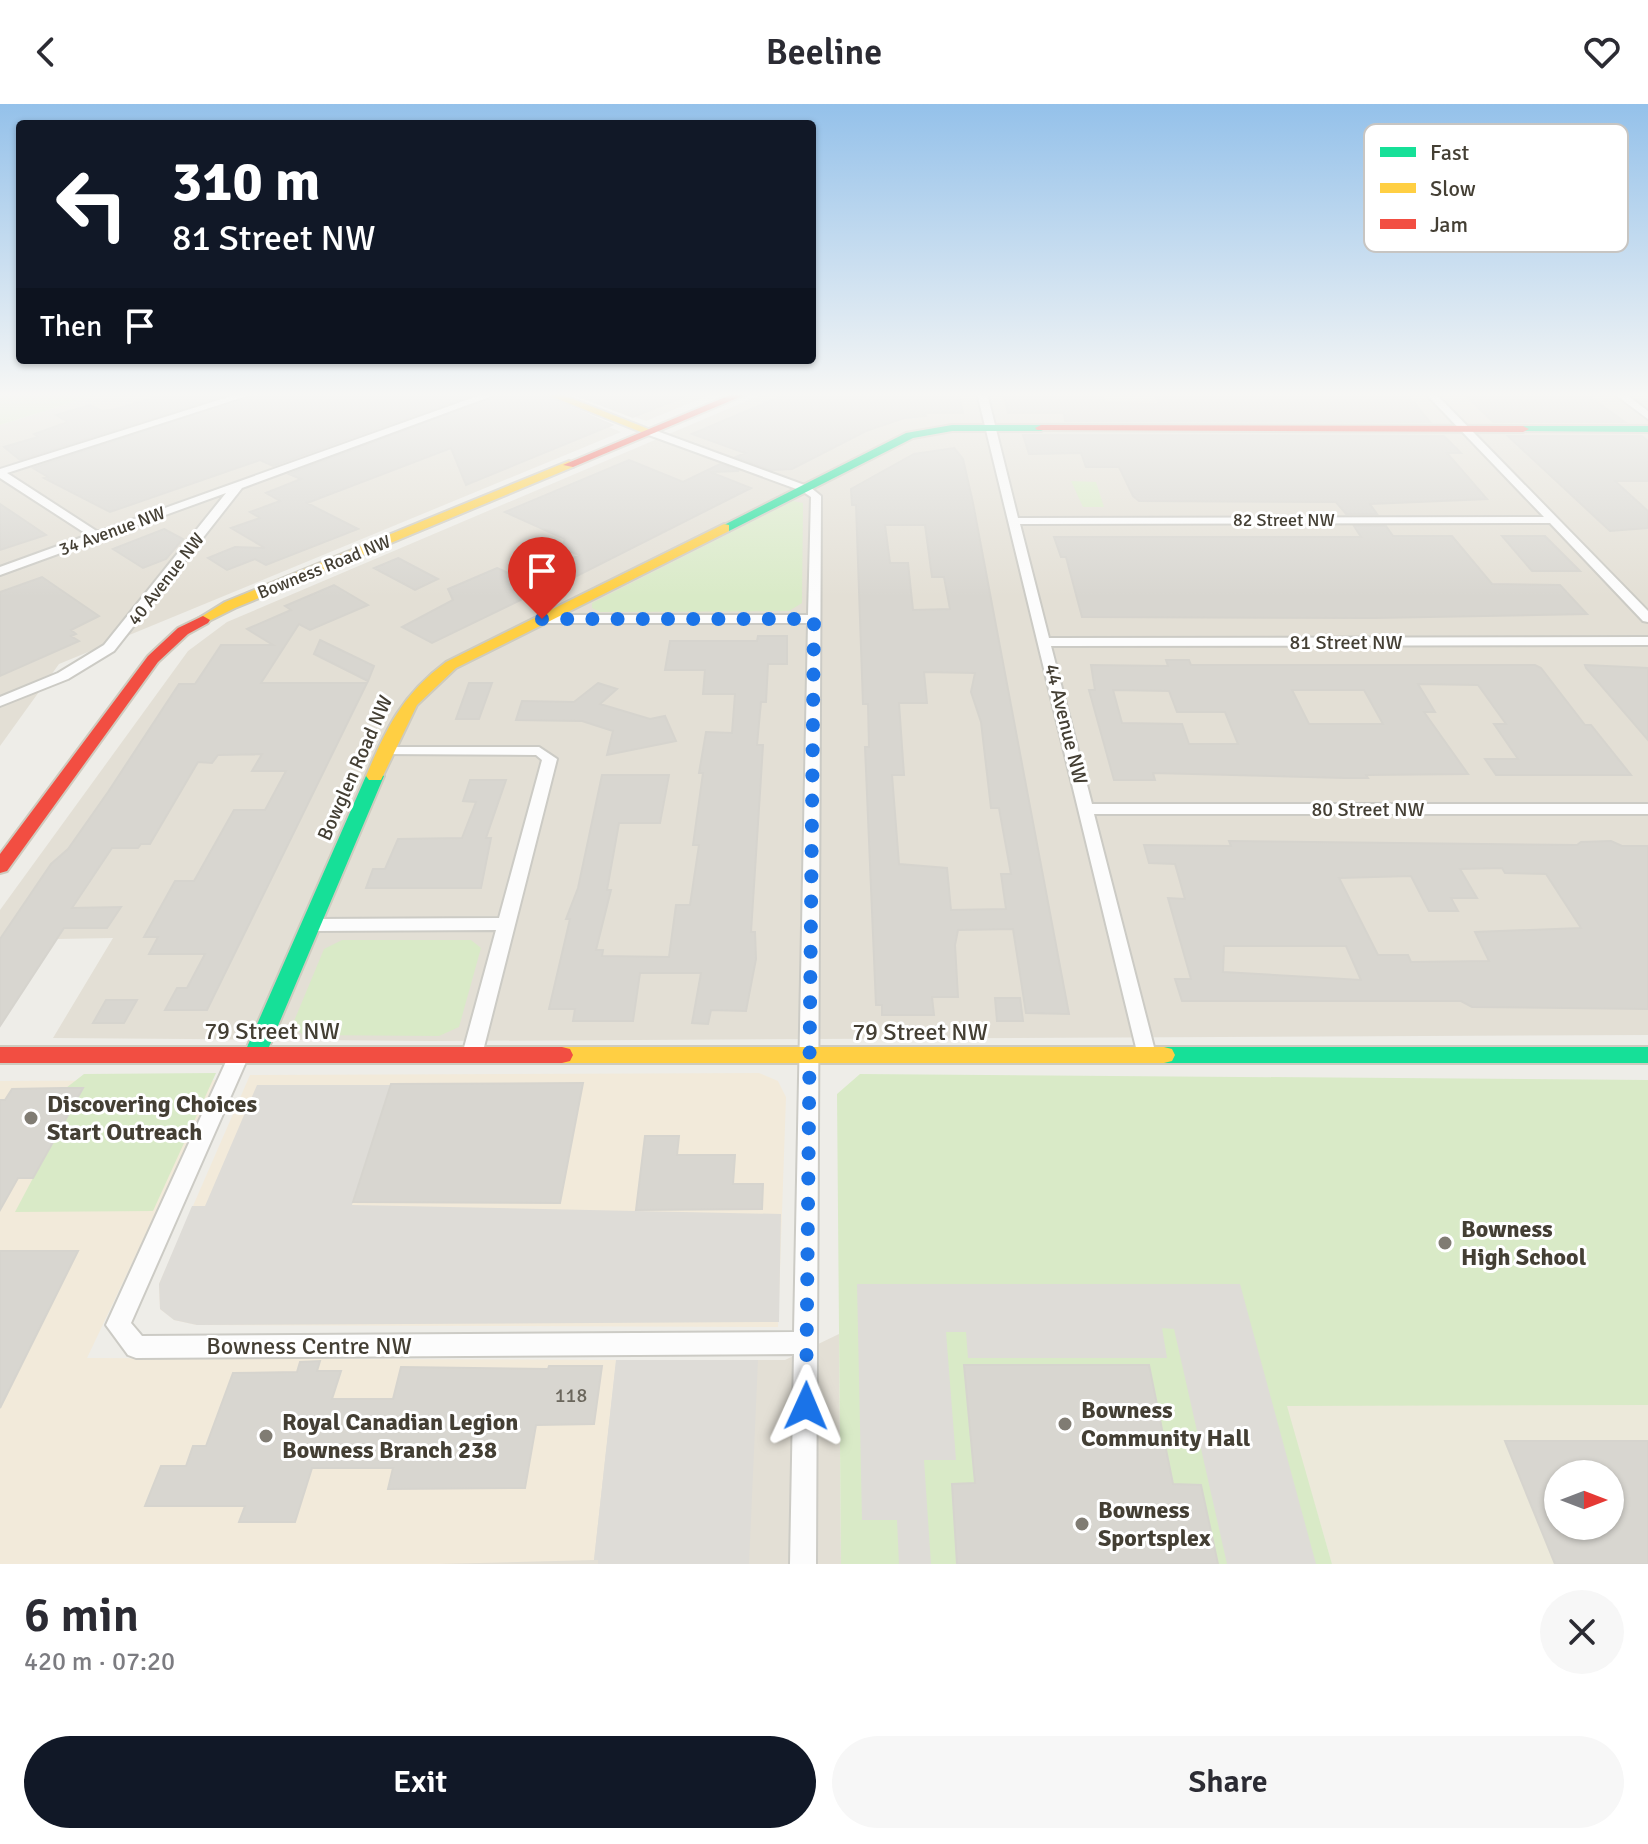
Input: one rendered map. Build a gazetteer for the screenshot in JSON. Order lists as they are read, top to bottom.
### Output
{
  "streets": {
    "street": [
      "82 Street NW",
      "34 Avenue NW",
      "Bowness Road NW",
      "40 Avenue NW",
      "81 Street NW",
      "44 Avenue NW",
      "Bowglen Road NW",
      "80 Street NW",
      "79 Street NW",
      "Bowness Centre NW"
    ]
  },
  "crossings": [
    ["82 Street NW", "44 Avenue NW"],
    ["34 Avenue NW", "40 Avenue NW"],
    ["81 Street NW", "44 Avenue NW"],
    ["44 Avenue NW", "80 Street NW"],
    ["44 Avenue NW", "79 Street NW"],
    ["Bowglen Road NW", "79 Street NW"],
    ["Bowglen Road NW", "Bowness Centre NW"],
    ["79 Street NW", "Bowness Centre NW"]
  ],
  "places": [
    "Discovering Choices Start Outreach",
    "Bowness High School",
    "Bowness Community Hall",
    "Royal Canadian Legion Bowness Branch 238",
    "Bowness Sportsplex"
  ],
  "house_numbers": ["118"],
  "legend": ["Fast", "Slow", "Jam"],
  "north": "right",
  "page": {
    "header": "Beeline",
    "turn": ["310 m", "81 Street NW"],
    "then": "Then",
    "heading": ["6 min", "420 m · 07:20"],
    "buttons": ["Exit", "Share"]
  }
}
